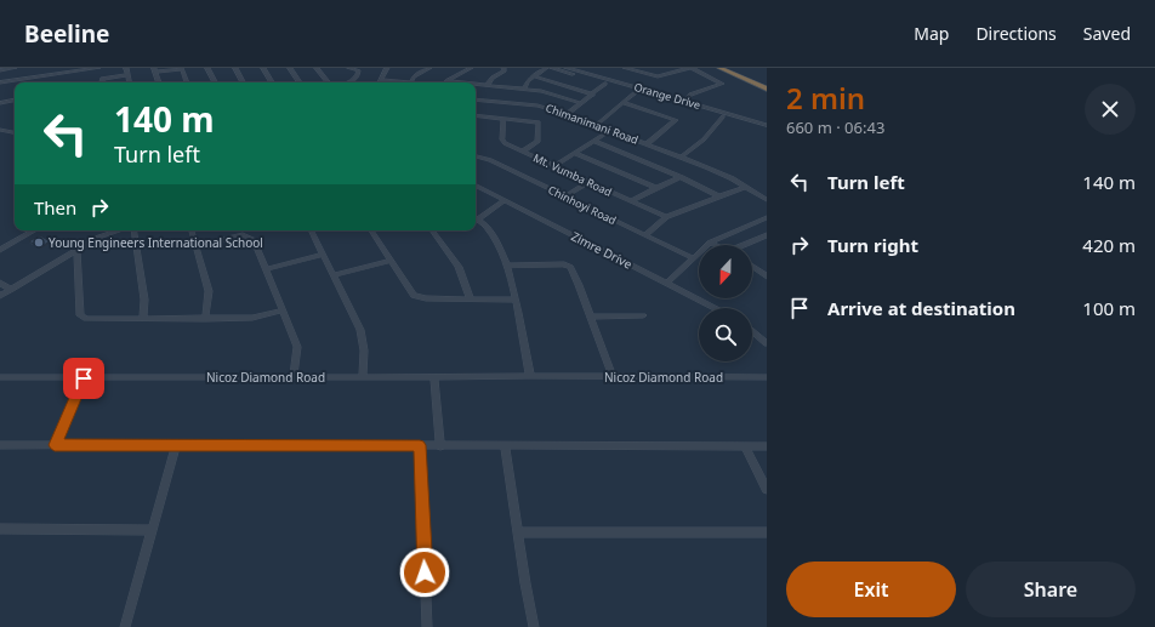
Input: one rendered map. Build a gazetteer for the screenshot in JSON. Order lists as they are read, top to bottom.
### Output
{
  "streets": {
    "street": [
      "Orange Drive",
      "Chimanimani Road",
      "Mt. Vumba Road",
      "Chinhoyi Road",
      "Zimre Drive",
      "Nicoz Diamond Road"
    ]
  },
  "places": ["Young Engineers International School"],
  "north": "bottom",
  "page": {
    "header": "Beeline",
    "nav": ["Map", "Directions", "Saved"],
    "heading": ["2 min", "660 m · 06:43"],
    "turn": ["140 m", "Turn left"],
    "list": [
      {
        "name": "Turn left",
        "value": "140 m"
      },
      {
        "name": "Turn right",
        "value": "420 m"
      },
      {
        "name": "Arrive at destination",
        "value": "100 m"
      }
    ],
    "then": "Then",
    "buttons": ["Exit", "Share"]
  }
}
